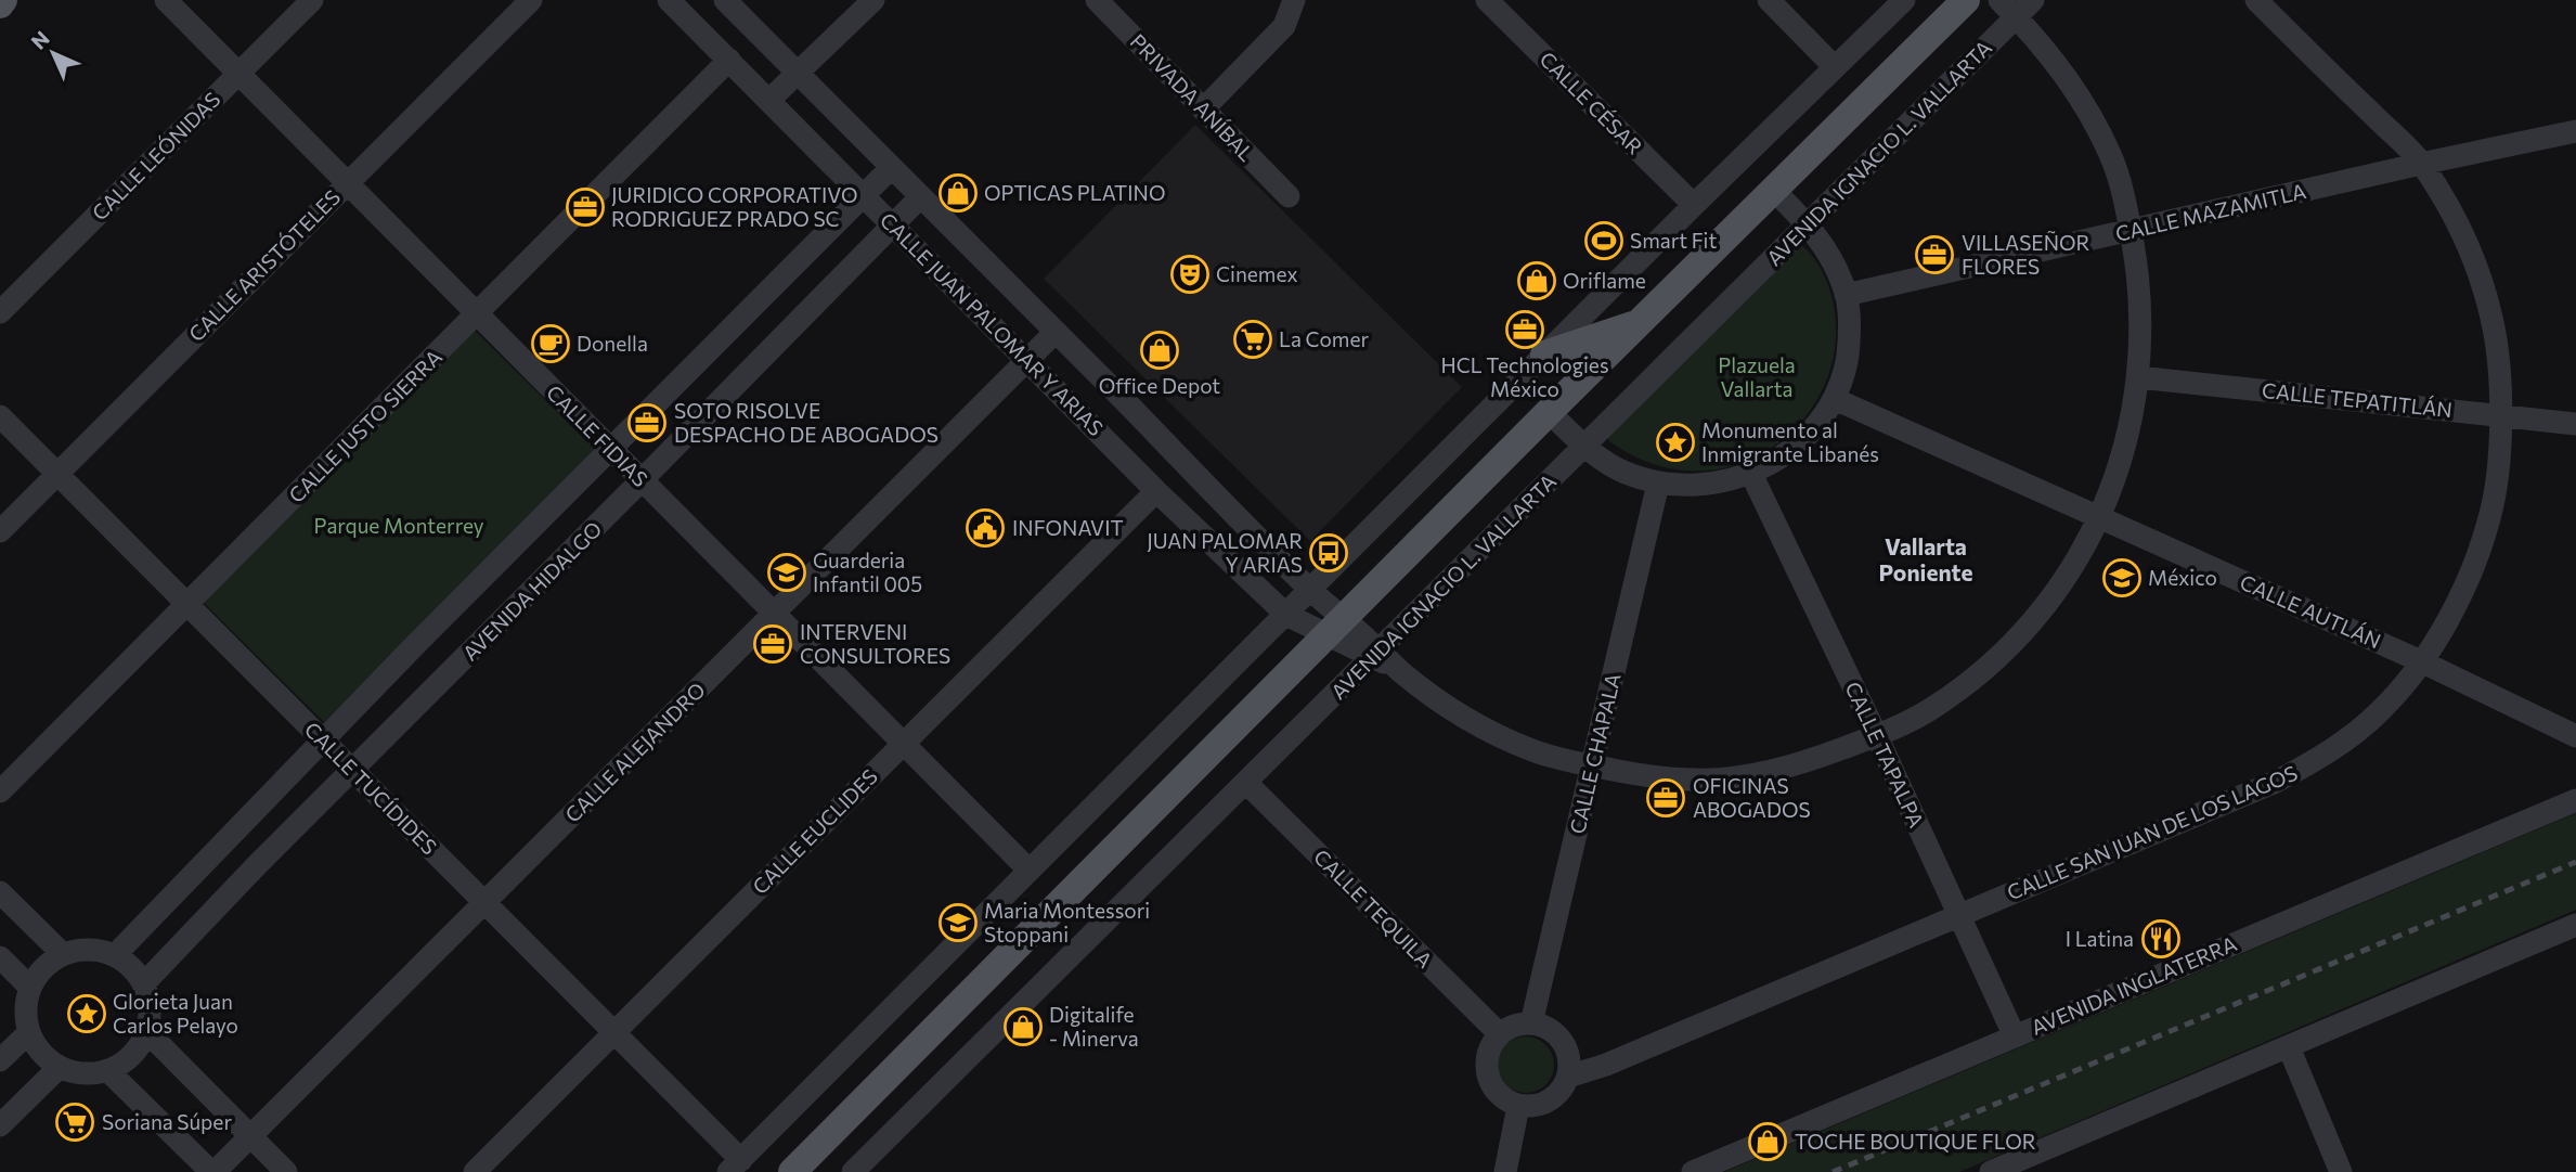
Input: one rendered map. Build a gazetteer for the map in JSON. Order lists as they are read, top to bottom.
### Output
{
  "streets": {
    "street": [
      "PRIVADA ANÍBAL",
      "CALLE CÉSAR",
      "AVENIDA IGNACIO L. VALLARTA",
      "CALLE LEÓNIDAS",
      "CALLE MAZAMITLA",
      "CALLE ARISTÓTELES",
      "CALLE JUAN PALOMAR Y ARIAS",
      "CALLE TEPATITLÁN",
      "CALLE JUSTO SIERRA",
      "CALLE FIDIAS",
      "AVENIDA HIDALGO",
      "CALLE AUTLÁN",
      "CALLE ALEJANDRO",
      "CALLE CHAPALA",
      "CALLE TAPALPA",
      "CALLE TUCÍDIDES",
      "CALLE EUCLIDES",
      "CALLE SAN JUAN DE LOS LAGOS",
      "CALLE TEQUILA",
      "AVENIDA INGLATERRA"
    ]
  },
  "crossings": [
    ["AVENIDA IGNACIO L. VALLARTA", "CALLE TEQUILA"],
    ["CALLE LEÓNIDAS", "CALLE FIDIAS"],
    ["CALLE MAZAMITLA", "CALLE SAN JUAN DE LOS LAGOS"],
    ["CALLE ARISTÓTELES", "CALLE FIDIAS"],
    ["CALLE ARISTÓTELES", "CALLE TUCÍDIDES"],
    ["CALLE JUAN PALOMAR Y ARIAS", "CALLE JUSTO SIERRA"],
    ["CALLE JUAN PALOMAR Y ARIAS", "AVENIDA HIDALGO"],
    ["CALLE JUAN PALOMAR Y ARIAS", "CALLE ALEJANDRO"],
    ["CALLE JUAN PALOMAR Y ARIAS", "CALLE EUCLIDES"],
    ["CALLE TEPATITLÁN", "CALLE SAN JUAN DE LOS LAGOS"],
    ["CALLE JUSTO SIERRA", "CALLE FIDIAS"],
    ["CALLE JUSTO SIERRA", "CALLE TUCÍDIDES"],
    ["CALLE FIDIAS", "AVENIDA HIDALGO"],
    ["CALLE FIDIAS", "CALLE ALEJANDRO"],
    ["CALLE FIDIAS", "CALLE EUCLIDES"],
    ["AVENIDA HIDALGO", "CALLE TUCÍDIDES"],
    ["CALLE AUTLÁN", "CALLE SAN JUAN DE LOS LAGOS"],
    ["CALLE ALEJANDRO", "CALLE TUCÍDIDES"],
    ["CALLE CHAPALA", "CALLE SAN JUAN DE LOS LAGOS"],
    ["CALLE CHAPALA", "CALLE TEQUILA"],
    ["CALLE TAPALPA", "CALLE SAN JUAN DE LOS LAGOS"],
    ["CALLE TAPALPA", "AVENIDA INGLATERRA"],
    ["CALLE TUCÍDIDES", "CALLE EUCLIDES"],
    ["CALLE SAN JUAN DE LOS LAGOS", "CALLE TEQUILA"]
  ],
  "districts": ["Vallarta Poniente"],
  "parks": ["Plazuela Vallarta", "Parque Monterrey"],
  "places": {
    "shop": [
      "OPTICAS PLATINO",
      "Oriflame",
      "Office Depot",
      "Digitalife - Minerva",
      "TOCHE BOUTIQUE FLOR"
    ],
    "office": [
      "JURIDICO CORPORATIVO RODRIGUEZ PRADO SC",
      "VILLASEÑOR FLORES",
      "HCL Technologies México",
      "SOTO RISOLVE DESPACHO DE ABOGADOS",
      "INTERVENI CONSULTORES",
      "OFICINAS ABOGADOS"
    ],
    "sports": ["Smart Fit"],
    "theatre": ["Cinemex"],
    "supermarket": ["La Comer", "Soriana Súper"],
    "cafe": ["Donella"],
    "place": ["Monumento al Inmigrante Libanés", "Glorieta Juan Carlos Pelayo"],
    "public building": ["INFONAVIT"],
    "bus stop": ["JUAN PALOMAR Y ARIAS"],
    "school or university": ["Guarderia Infantil 005", "México", "Maria Montessori Stoppani"],
    "restaurant": ["I Latina"]
  },
  "north": "top left"
}
